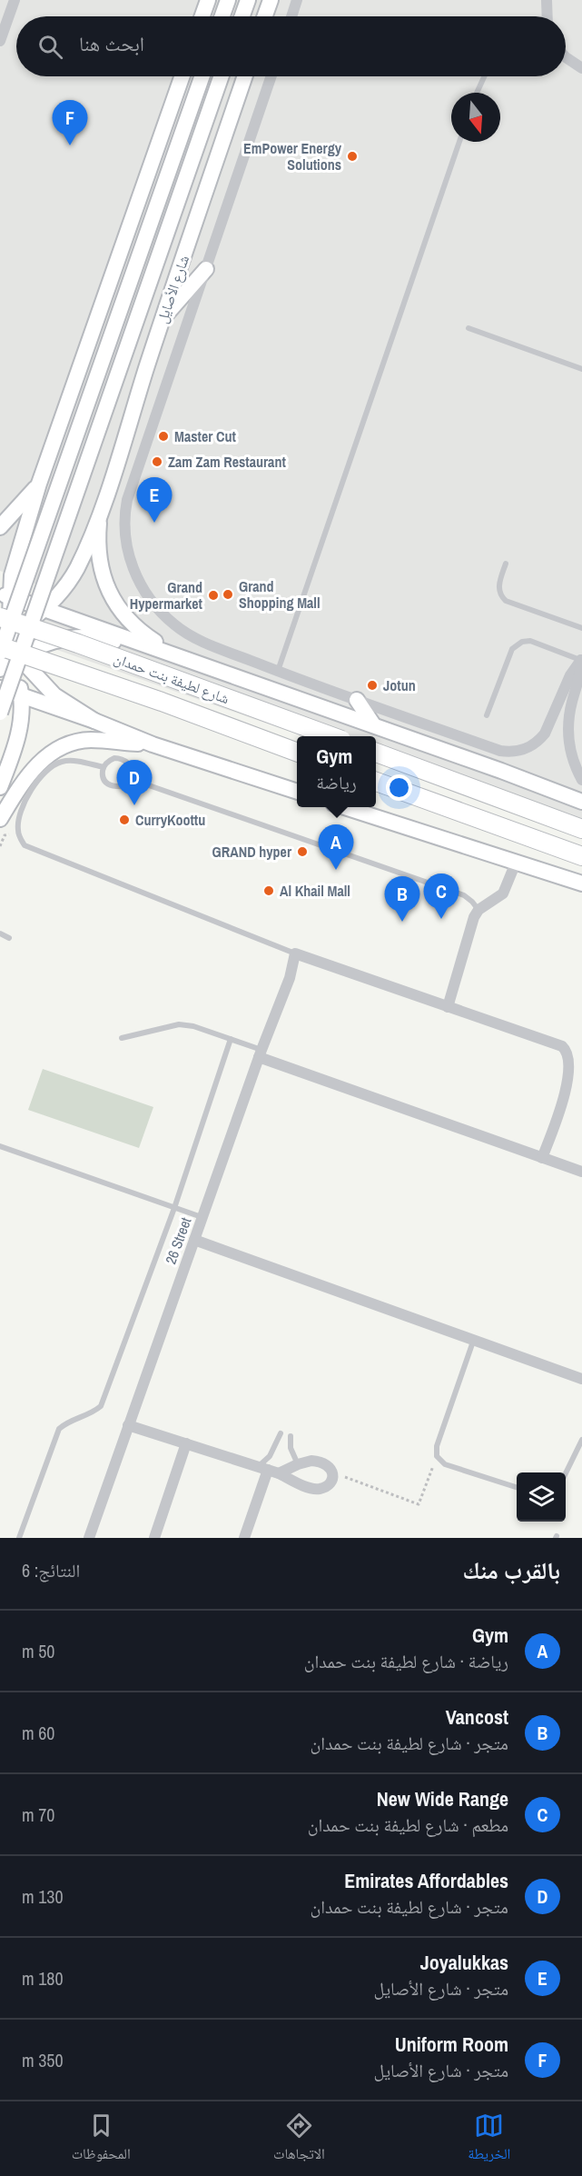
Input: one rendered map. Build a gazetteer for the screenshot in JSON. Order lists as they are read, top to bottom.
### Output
{
  "streets": {
    "main road": ["شارع لطيفة بنت حمدان"],
    "street": ["شارع الأصايل", "26 Street"]
  },
  "places": [
    "EmPower Energy Solutions",
    "Master Cut",
    "Zam Zam Restaurant",
    "Grand Shopping Mall",
    "Grand Hypermarket",
    "Jotun",
    "CurryKoottu",
    "GRAND hyper",
    "Al Khail Mall"
  ],
  "north": "bottom",
  "page": {
    "search": "ابحث هنا",
    "pins": [
      "F",
      "E",
      "D",
      "A",
      "C",
      "B"
    ],
    "popup": ["Gym", "رياضة"],
    "heading": ["بالقرب منك", "النتائج: 6"],
    "list": [
      {
        "mark": "A",
        "name": "Gym",
        "note": "رياضة · شارع لطيفة بنت حمدان",
        "value": "50 m"
      },
      {
        "mark": "B",
        "name": "Vancost",
        "note": "متجر · شارع لطيفة بنت حمدان",
        "value": "60 m"
      },
      {
        "mark": "C",
        "name": "New Wide Range",
        "note": "مطعم · شارع لطيفة بنت حمدان",
        "value": "70 m"
      },
      {
        "mark": "D",
        "name": "Emirates Affordables",
        "note": "متجر · شارع لطيفة بنت حمدان",
        "value": "130 m"
      },
      {
        "mark": "E",
        "name": "Joyalukkas",
        "note": "متجر · شارع الأصايل",
        "value": "180 m"
      },
      {
        "mark": "F",
        "name": "Uniform Room",
        "note": "متجر · شارع الأصايل",
        "value": "350 m"
      }
    ],
    "nav": ["الخريطة", "الاتجاهات", "المحفوظات"]
  }
}
